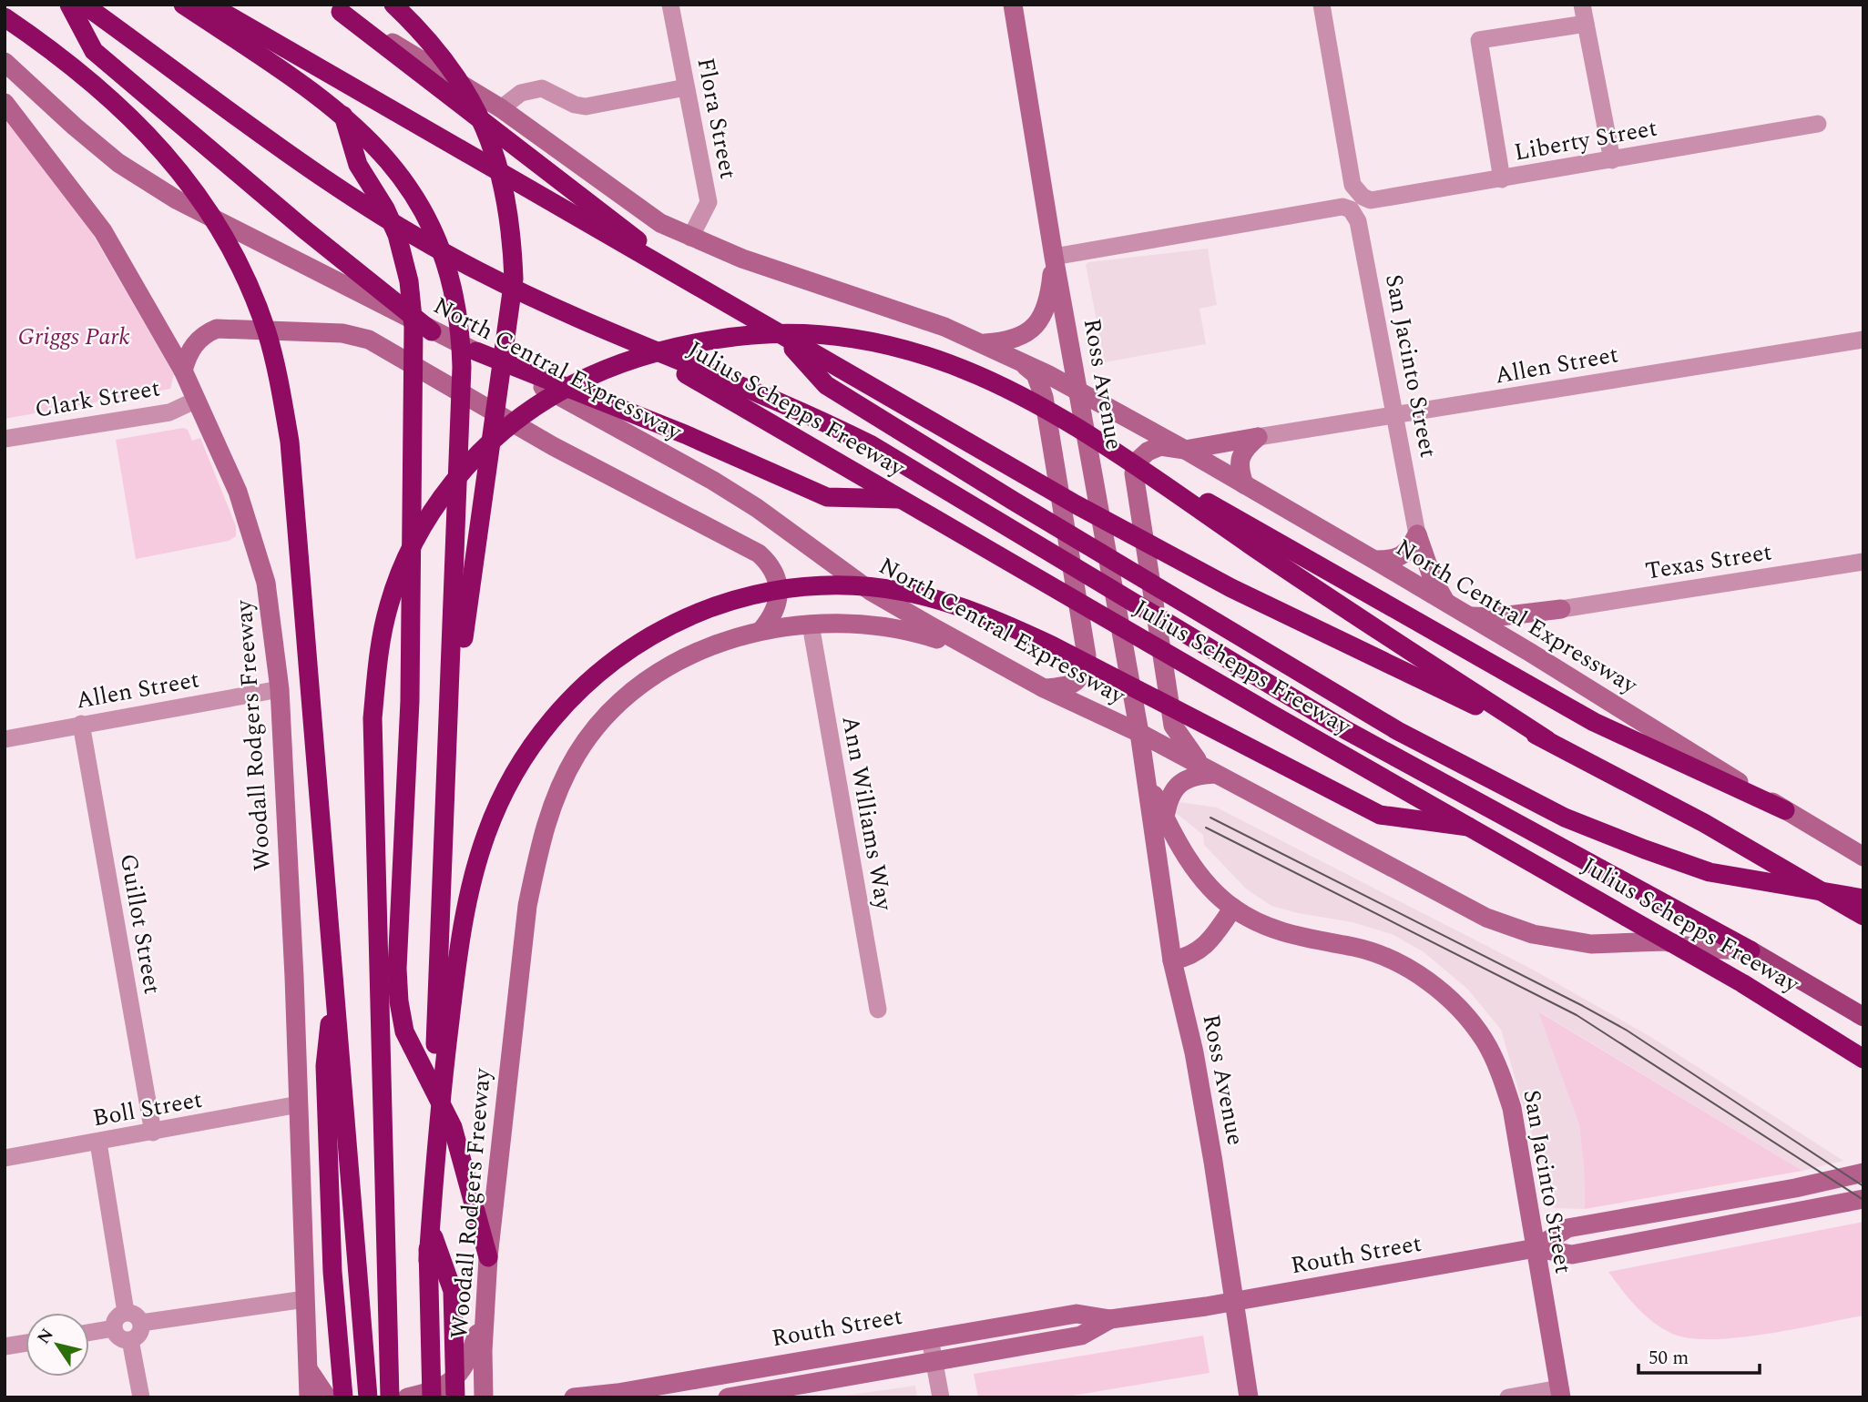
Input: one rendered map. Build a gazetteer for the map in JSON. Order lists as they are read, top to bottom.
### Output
{
  "streets": {
    "highway": ["North Central Expressway", "Julius Schepps Freeway", "Woodall Rodgers Freeway"],
    "main road": ["San Jacinto Street", "Ross Avenue", "Routh Street"],
    "street": [
      "Flora Street",
      "Liberty Street",
      "Allen Street",
      "Clark Street",
      "Texas Street",
      "Ann Williams Way",
      "Guillot Street",
      "Boll Street"
    ]
  },
  "crossings": [
    ["Flora Street", "North Central Expressway"],
    ["Liberty Street", "San Jacinto Street"],
    ["Liberty Street", "Ross Avenue"],
    ["Allen Street", "San Jacinto Street"],
    ["Allen Street", "Woodall Rodgers Freeway"],
    ["Allen Street", "Guillot Street"],
    ["San Jacinto Street", "Ross Avenue"],
    ["San Jacinto Street", "Routh Street"],
    ["North Central Expressway", "Ross Avenue"],
    ["North Central Expressway", "Julius Schepps Freeway"],
    ["North Central Expressway", "Woodall Rodgers Freeway"],
    ["Ross Avenue", "Routh Street"],
    ["Clark Street", "Woodall Rodgers Freeway"],
    ["Woodall Rodgers Freeway", "Ann Williams Way"],
    ["Woodall Rodgers Freeway", "Boll Street"],
    ["Guillot Street", "Boll Street"]
  ],
  "parks": ["Griggs Park"],
  "scale_bar": "50 m",
  "north": "top left"
}
